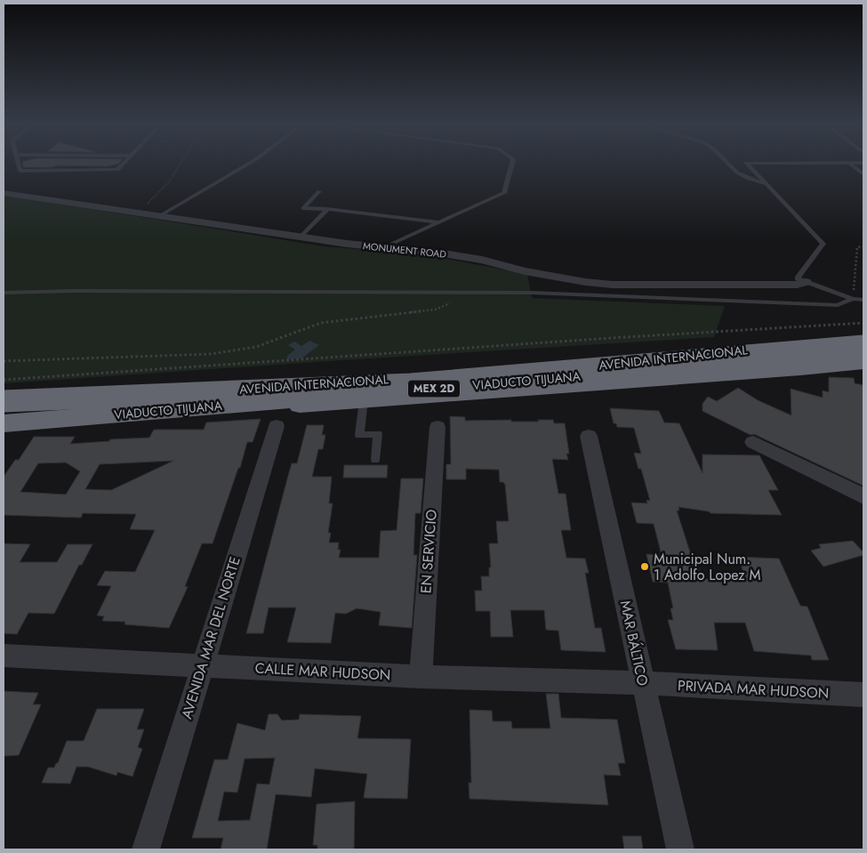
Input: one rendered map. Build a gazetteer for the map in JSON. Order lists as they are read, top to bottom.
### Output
{
  "streets": {
    "highway": ["AVENIDA INTERNACIONAL", "VIADUCTO TIJUANA", "MEX 2D"],
    "street": [
      "MONUMENT ROAD",
      "EN SERVICIO",
      "AVENIDA MAR DEL NORTE",
      "MAR BÁLTICO",
      "CALLE MAR HUDSON",
      "PRIVADA MAR HUDSON"
    ]
  },
  "crossings": [
    ["AVENIDA INTERNACIONAL", "VIADUCTO TIJUANA"],
    ["EN SERVICIO", "CALLE MAR HUDSON"],
    ["AVENIDA MAR DEL NORTE", "CALLE MAR HUDSON"],
    ["MAR BÁLTICO", "CALLE MAR HUDSON"],
    ["MAR BÁLTICO", "PRIVADA MAR HUDSON"],
    ["CALLE MAR HUDSON", "PRIVADA MAR HUDSON"]
  ],
  "places": ["Municipal Num. 1 Adolfo Lopez M"]
}
